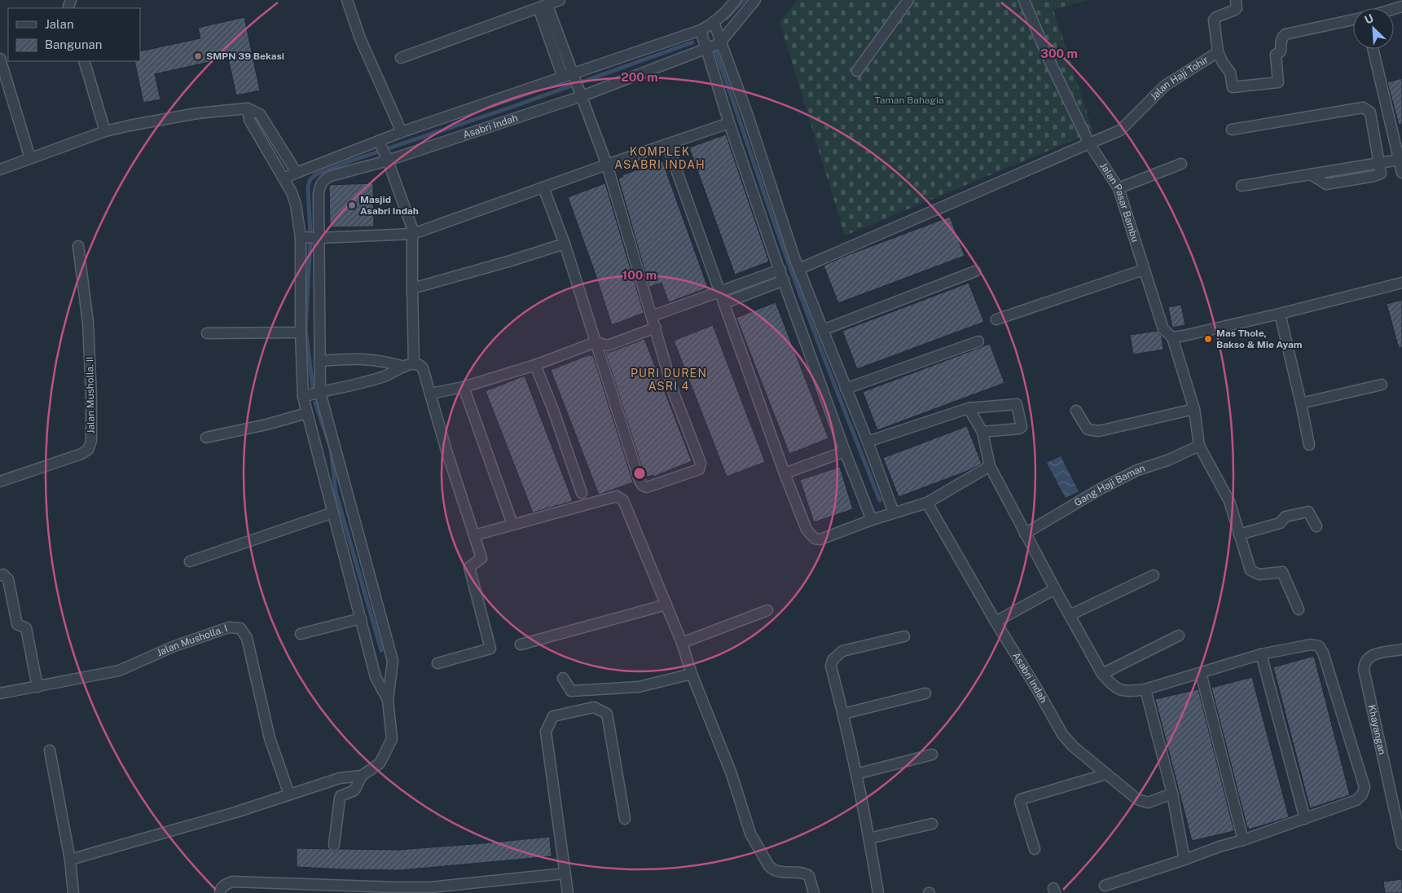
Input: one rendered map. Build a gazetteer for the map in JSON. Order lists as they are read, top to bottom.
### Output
{
  "streets": {
    "street": [
      "Jalan Haji Tohir",
      "Asabri Indah",
      "Jalan Pasar Bambu",
      "Jalan Musholla. II",
      "Gang Haji Baman",
      "Jalan Musholla. I",
      "Khayangan"
    ]
  },
  "crossings": [
    ["Jalan Haji Tohir", "Jalan Pasar Bambu"],
    ["Jalan Pasar Bambu", "Gang Haji Baman"]
  ],
  "districts": ["KOMPLEK ASABRI INDAH", "PURI DUREN ASRI 4"],
  "parks": ["Taman Bahagia"],
  "places": ["SMPN 39 Bekasi", "Masjid Asabri Indah", "Mas Thole, Bakso & Mie Ayam"],
  "legend": ["Jalan", "Bangunan"],
  "north": "top left",
  "rings": ["300 m", "200 m", "100 m"]
}
